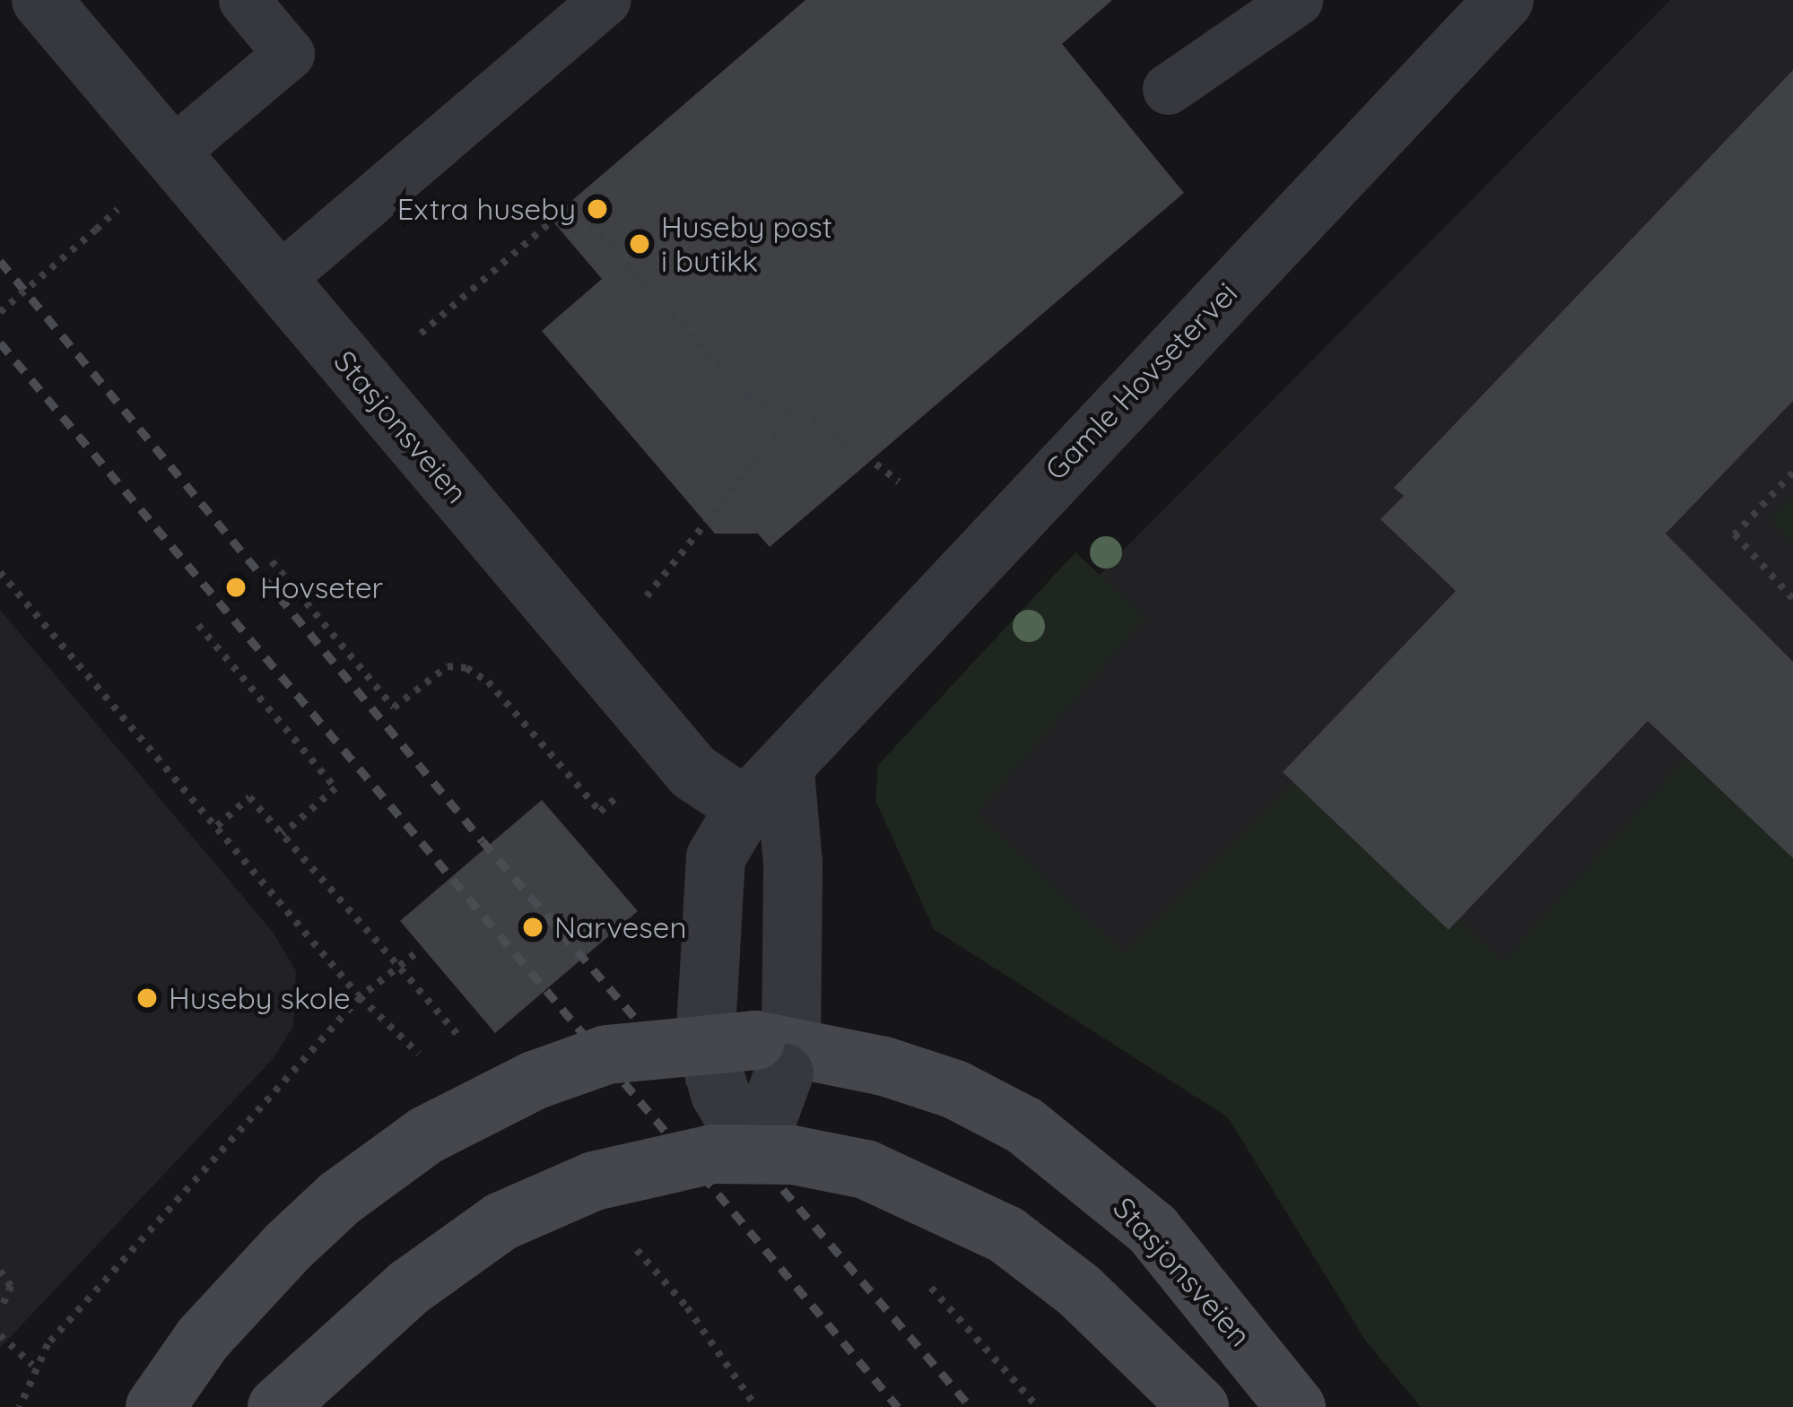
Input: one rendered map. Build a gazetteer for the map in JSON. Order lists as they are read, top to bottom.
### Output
{
  "streets": {
    "street": ["Gamle Hovsetervei", "Stasjonsveien"]
  },
  "crossings": [
    ["Gamle Hovsetervei", "Stasjonsveien"]
  ],
  "places": [
    "Extra huseby",
    "Huseby post i butikk",
    "Hovseter",
    "Narvesen",
    "Huseby skole"
  ]
}
